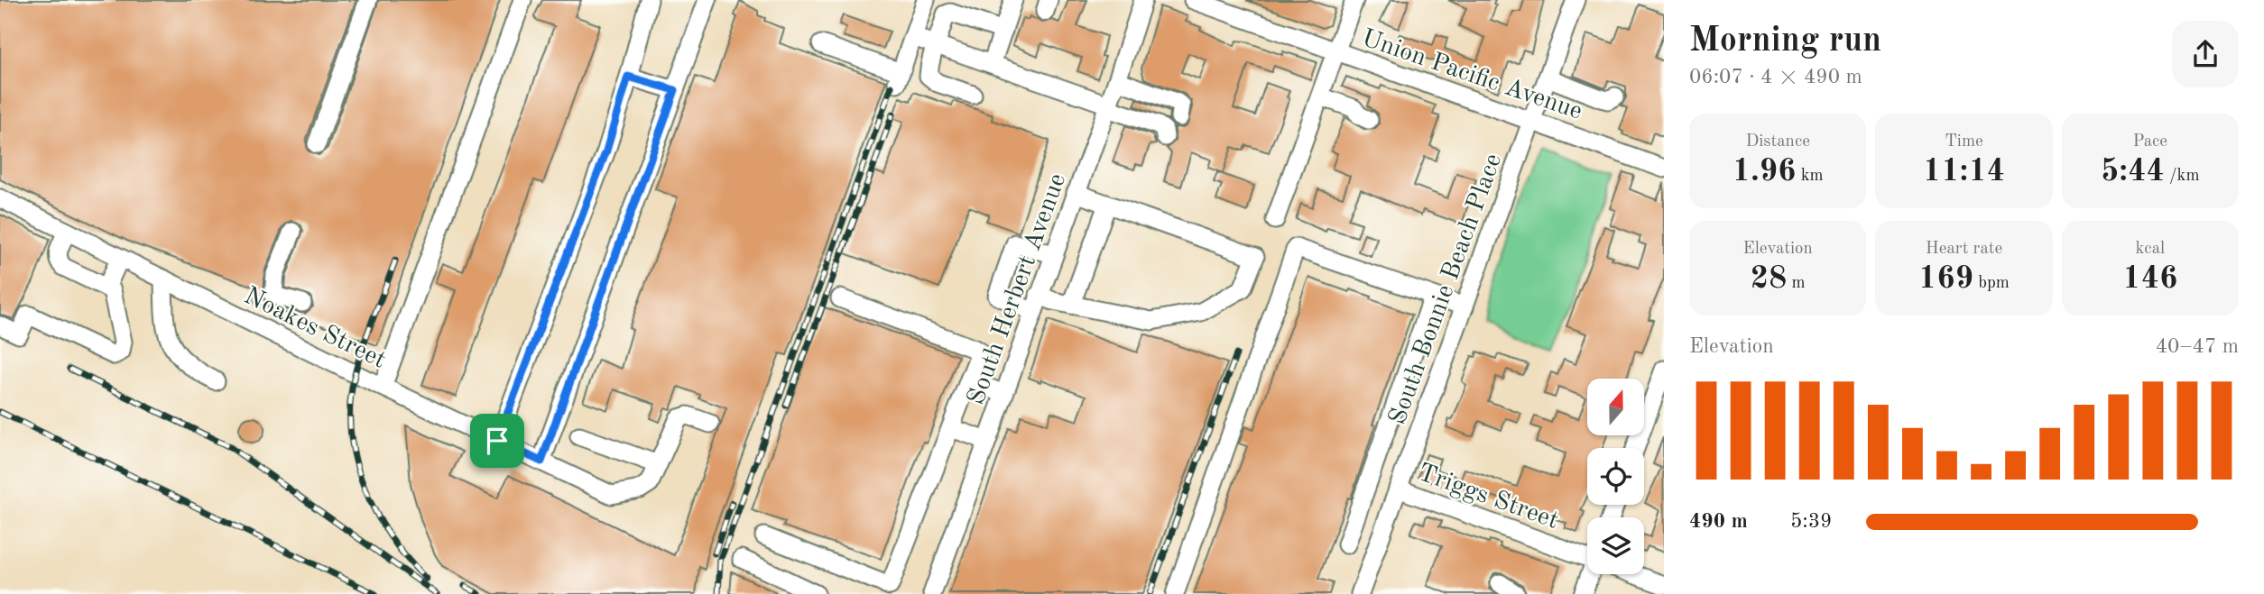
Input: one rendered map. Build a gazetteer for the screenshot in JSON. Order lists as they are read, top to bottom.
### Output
{
  "streets": {
    "street": [
      "Union Pacific Avenue",
      "South Herbert Avenue",
      "South Bonnie Beach Place",
      "Noakes Street",
      "Triggs Street"
    ]
  },
  "crossings": [
    ["Union Pacific Avenue", "South Bonnie Beach Place"],
    ["South Bonnie Beach Place", "Triggs Street"]
  ],
  "north": "top",
  "page": {
    "heading": ["Morning run", "06:07 · 4 × 490 m"],
    "stats": [
      ["Distance", "1.96 km"],
      ["Time", "11:14"],
      ["Pace", "5:44 /km"],
      ["Elevation", "28 m"],
      ["Heart rate", "169 bpm"],
      ["kcal", "146"]
    ],
    "chart": ["Elevation", "40–47 m"],
    "list": [
      {
        "name": "490 m",
        "note": "5:39"
      }
    ]
  }
}
